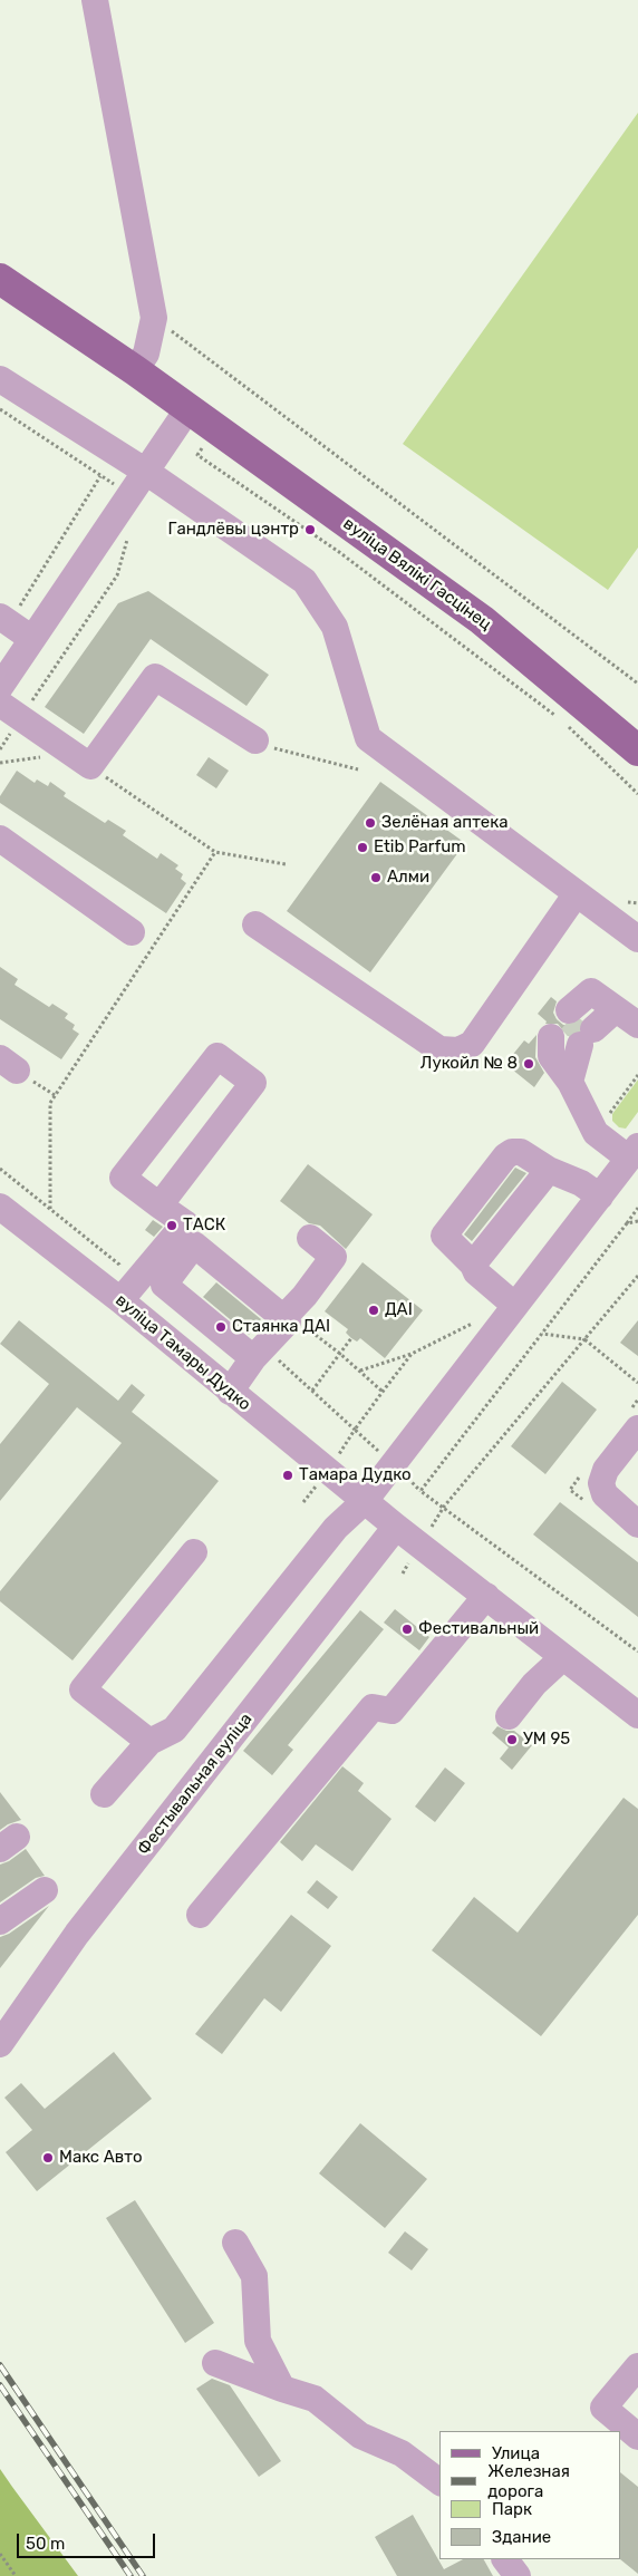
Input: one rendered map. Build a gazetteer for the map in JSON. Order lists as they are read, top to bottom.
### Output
{
  "streets": {
    "main road": ["вуліца Вялікі Гасцінец"],
    "street": ["вуліца Тамары Дудко", "Фестывальная вуліца"]
  },
  "crossings": [
    ["вуліца Тамары Дудко", "Фестывальная вуліца"]
  ],
  "places": [
    "Гандлёвы цэнтр",
    "Зелёная аптека",
    "Etib Parfum",
    "Алми",
    "Лукойл № 8",
    "ТАСК",
    "ДАІ",
    "Стаянка ДАІ",
    "Тамара Дудко",
    "Фестивальный",
    "УМ 95",
    "Макс Авто"
  ],
  "legend": [
    "Улица",
    "Железная дорога",
    "Парк",
    "Здание"
  ],
  "scale_bar": "50 m"
}
